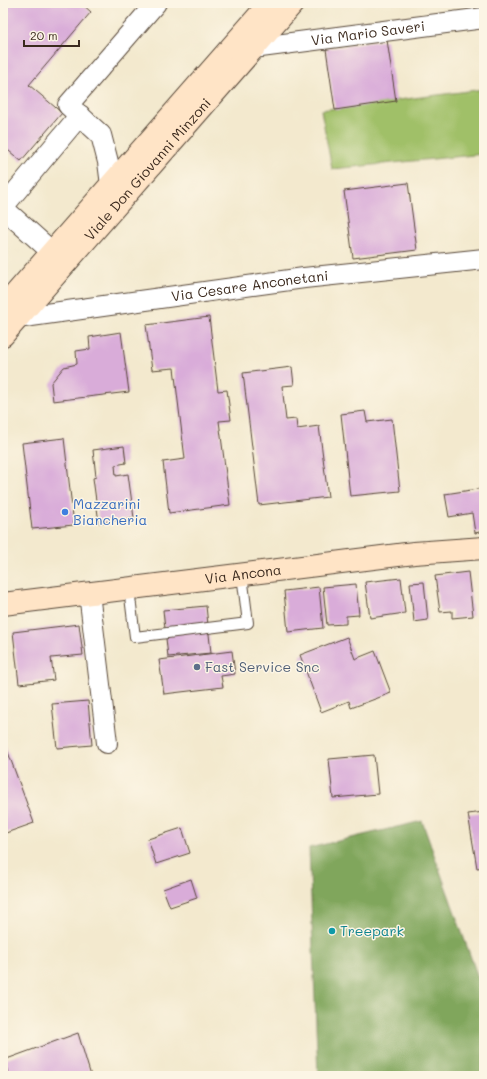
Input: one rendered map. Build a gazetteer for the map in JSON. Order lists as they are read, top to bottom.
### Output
{
  "streets": {
    "main road": ["Viale Don Giovanni Minzoni", "Via Ancona"],
    "street": ["Via Mario Saveri", "Via Cesare Anconetani"]
  },
  "crossings": [
    ["Via Mario Saveri", "Viale Don Giovanni Minzoni"],
    ["Viale Don Giovanni Minzoni", "Via Cesare Anconetani"]
  ],
  "places": ["Mazzarini Biancheria", "Fast Service Snc", "Treepark"],
  "scale_bar": "20 m"
}
